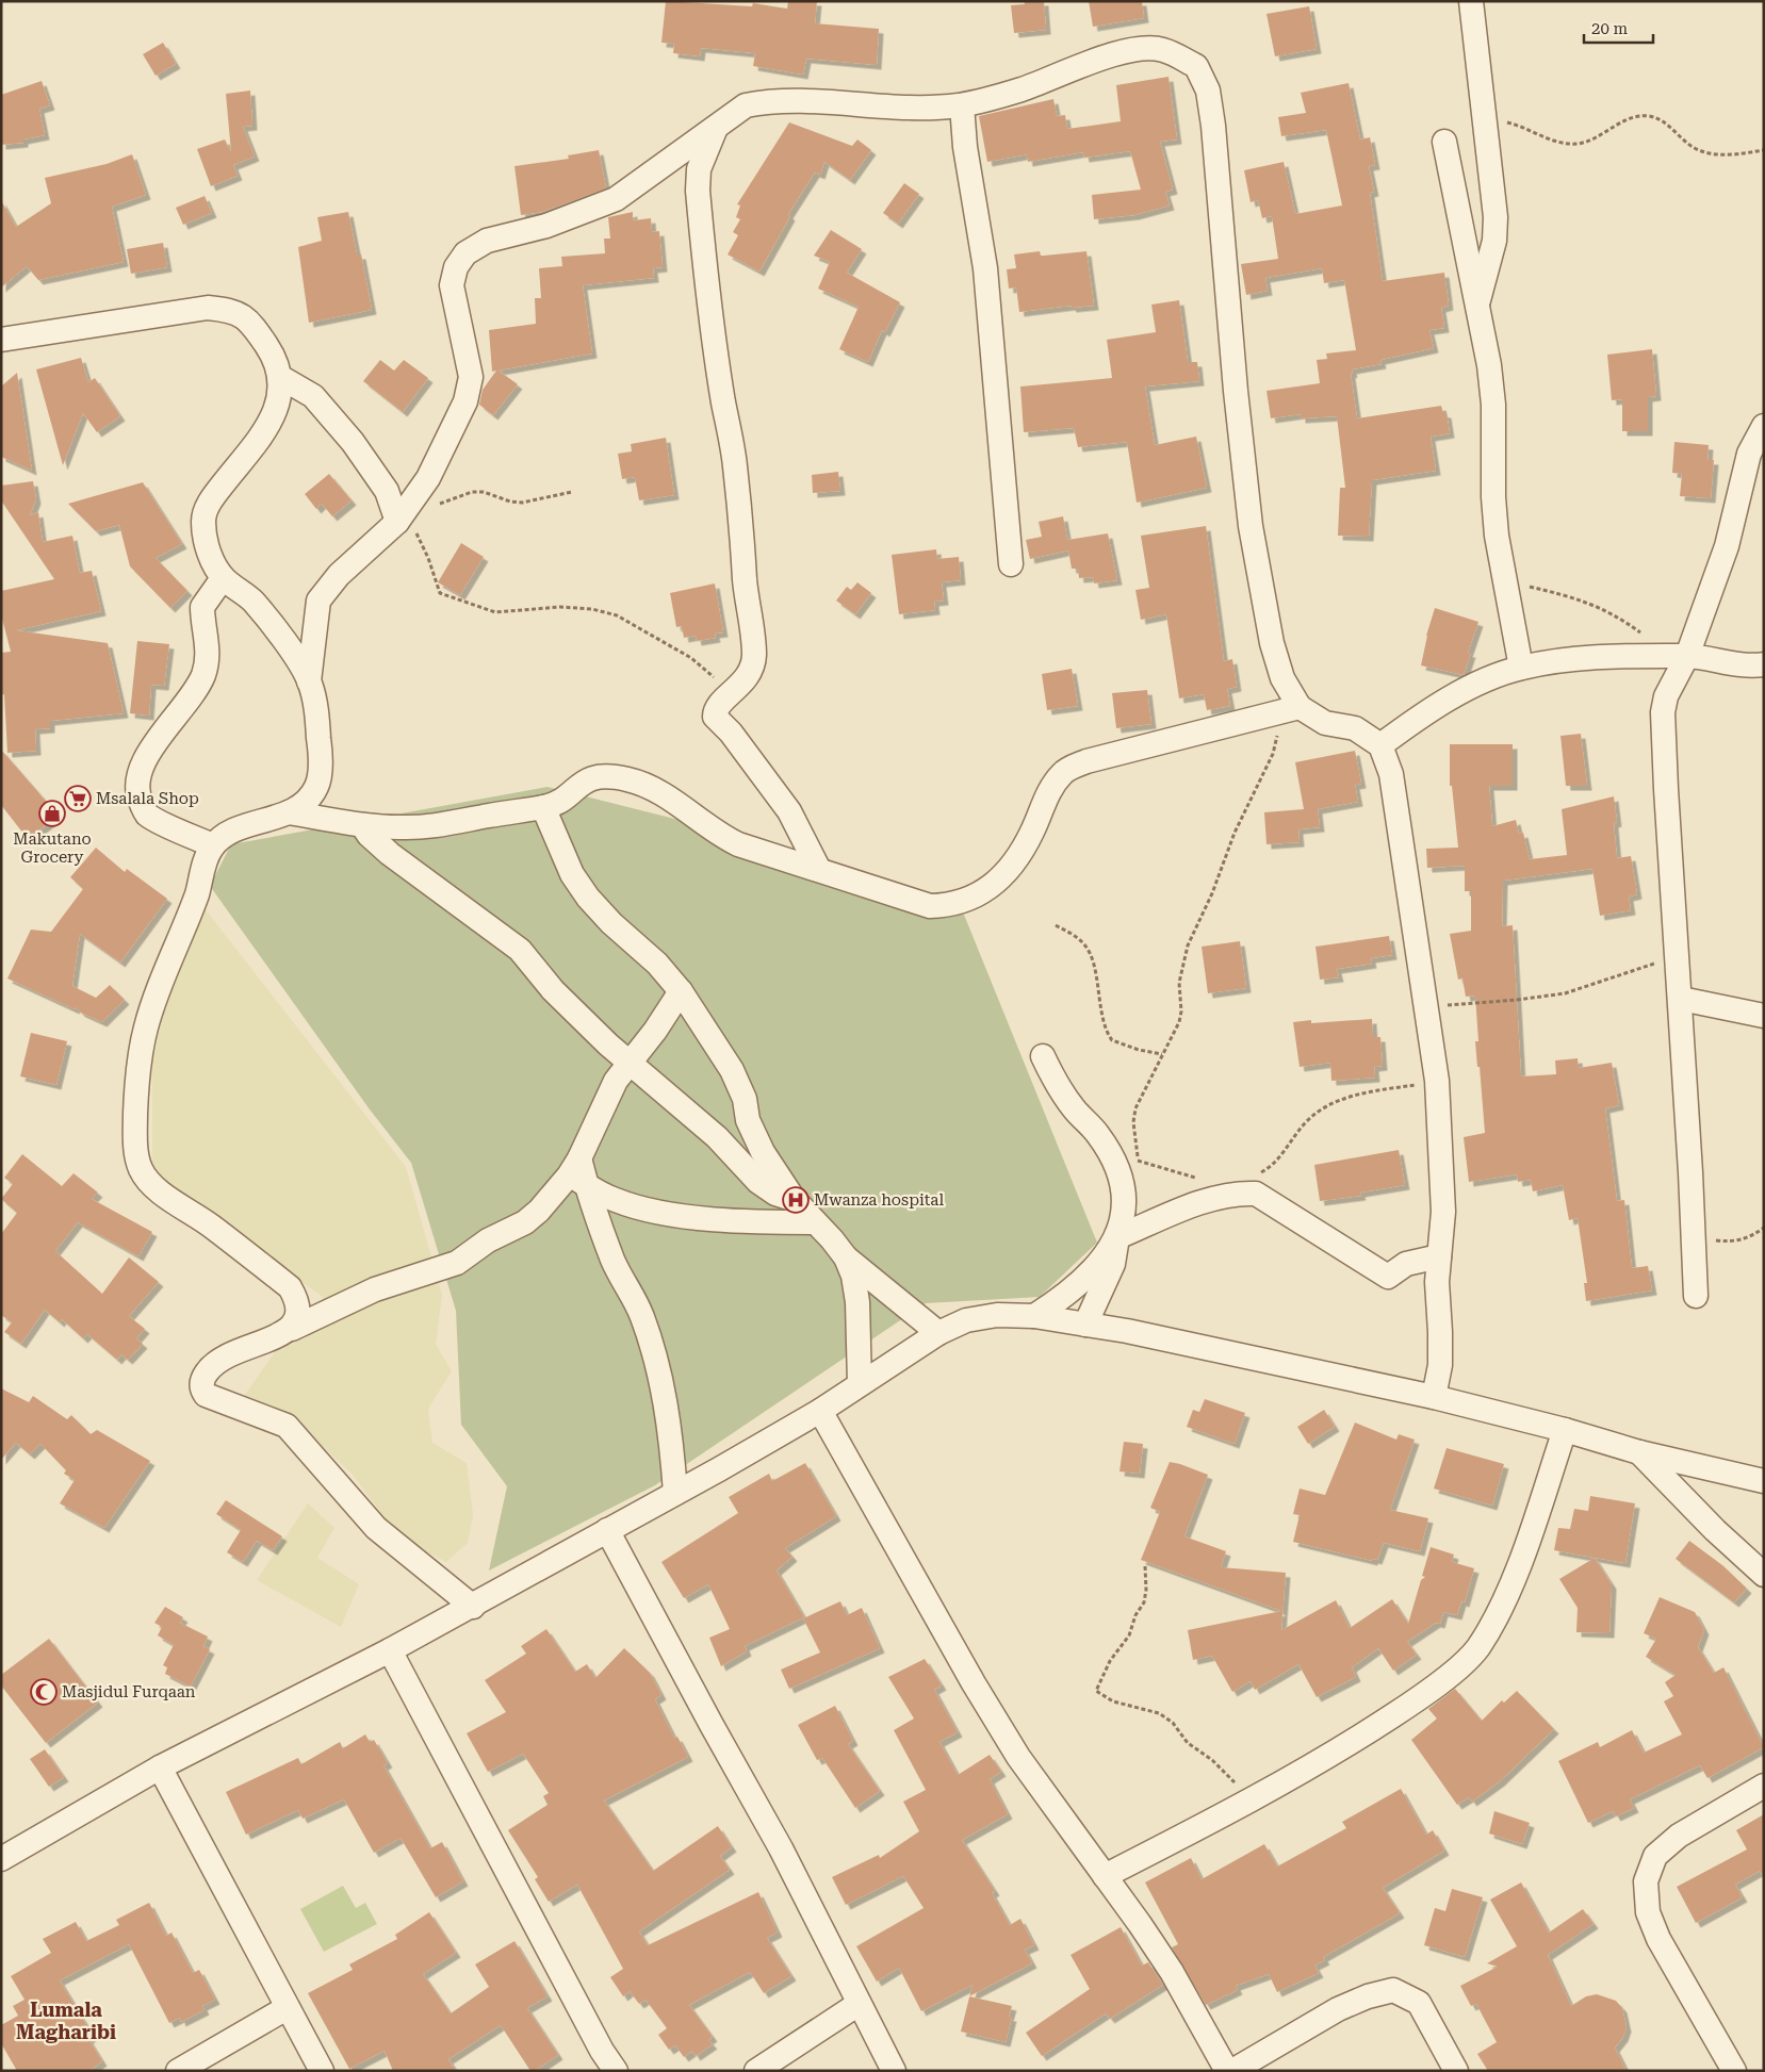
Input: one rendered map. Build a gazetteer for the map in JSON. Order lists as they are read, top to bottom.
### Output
{
  "districts": ["Lumala Magharibi"],
  "places": {
    "supermarket": ["Msalala Shop"],
    "shop": ["Makutano Grocery"],
    "hospital": ["Mwanza hospital"],
    "mosque": ["Masjidul Furqaan"]
  },
  "scale_bar": "20 m"
}
